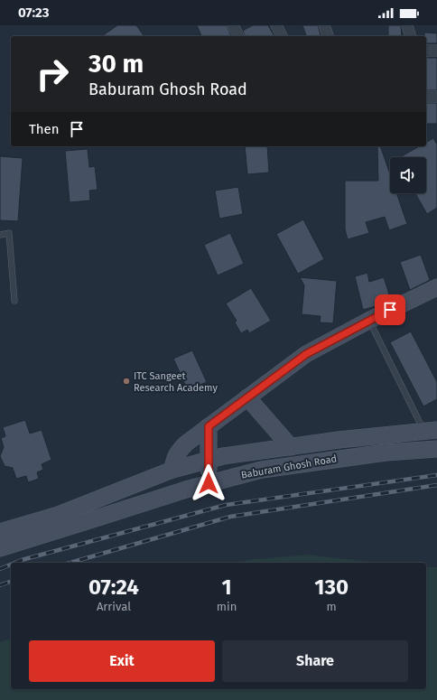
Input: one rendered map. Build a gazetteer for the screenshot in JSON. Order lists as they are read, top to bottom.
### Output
{
  "streets": {
    "main road": ["Baburam Ghosh Road"]
  },
  "places": ["ITC Sangeet Research Academy"],
  "page": {
    "status": "07:23",
    "turn": ["30 m", "Baburam Ghosh Road"],
    "then": "Then",
    "eta": [
      "07:24",
      "Arrival",
      "1",
      "min",
      "130",
      "m"
    ],
    "buttons": ["Exit", "Share"]
  }
}
